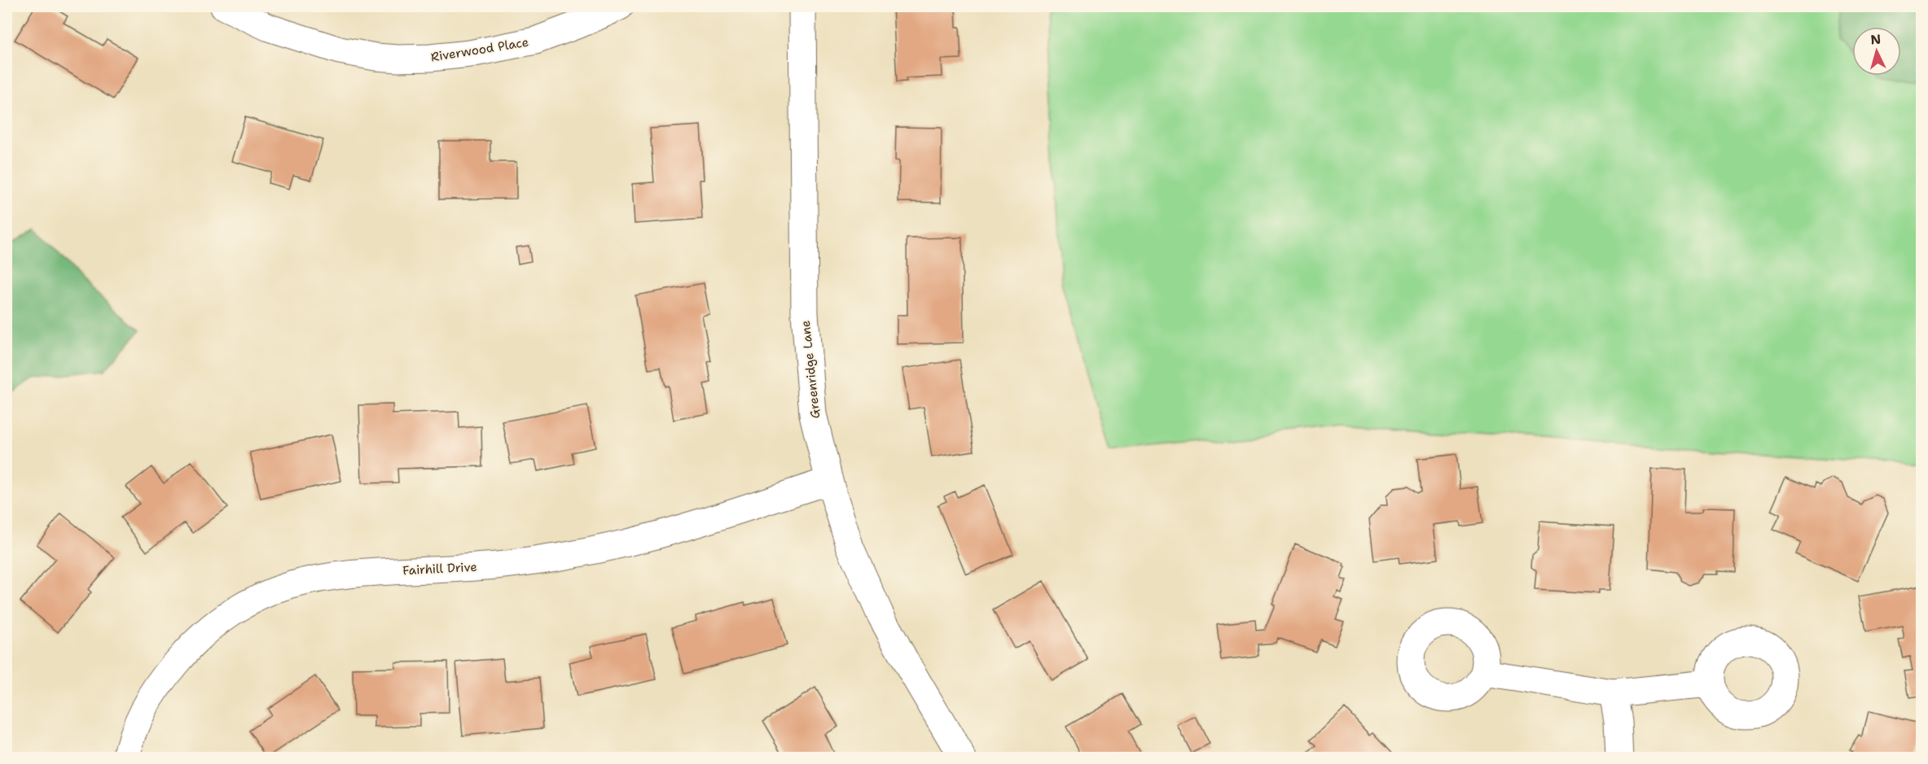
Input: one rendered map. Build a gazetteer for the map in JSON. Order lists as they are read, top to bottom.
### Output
{
  "streets": {
    "street": ["Riverwood Place", "Greenridge Lane", "Fairhill Drive"]
  },
  "crossings": [
    ["Greenridge Lane", "Fairhill Drive"]
  ],
  "north": "top"
}
